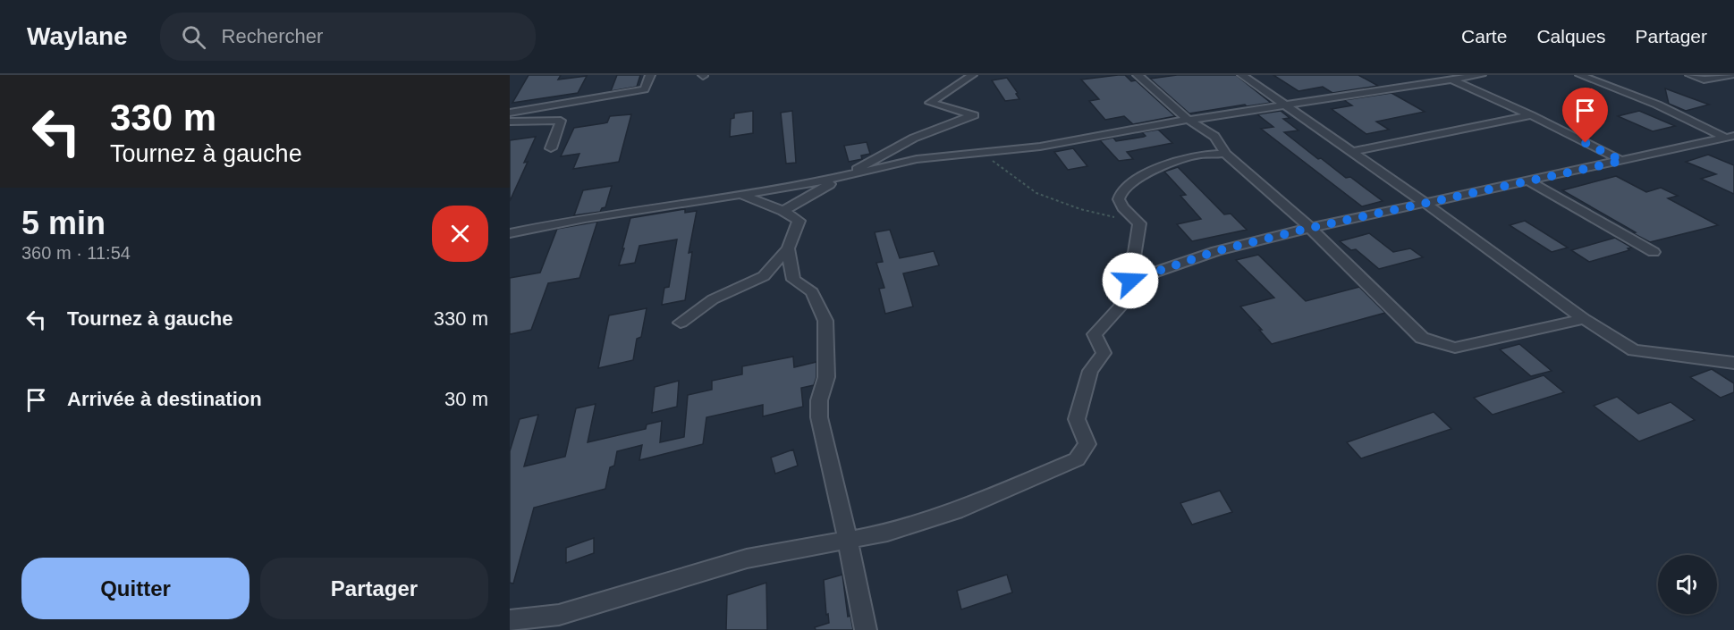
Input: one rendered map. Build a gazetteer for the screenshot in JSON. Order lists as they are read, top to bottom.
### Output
{
  "page": {
    "header": "Waylane",
    "search": "Rechercher",
    "nav": ["Carte", "Calques", "Partager"],
    "turn": ["330 m", "Tournez à gauche"],
    "heading": ["5 min", "360 m · 11:54"],
    "list": [
      {
        "name": "Tournez à gauche",
        "value": "330 m"
      },
      {
        "name": "Arrivée à destination",
        "value": "30 m"
      }
    ],
    "buttons": ["Quitter", "Partager"]
  }
}
